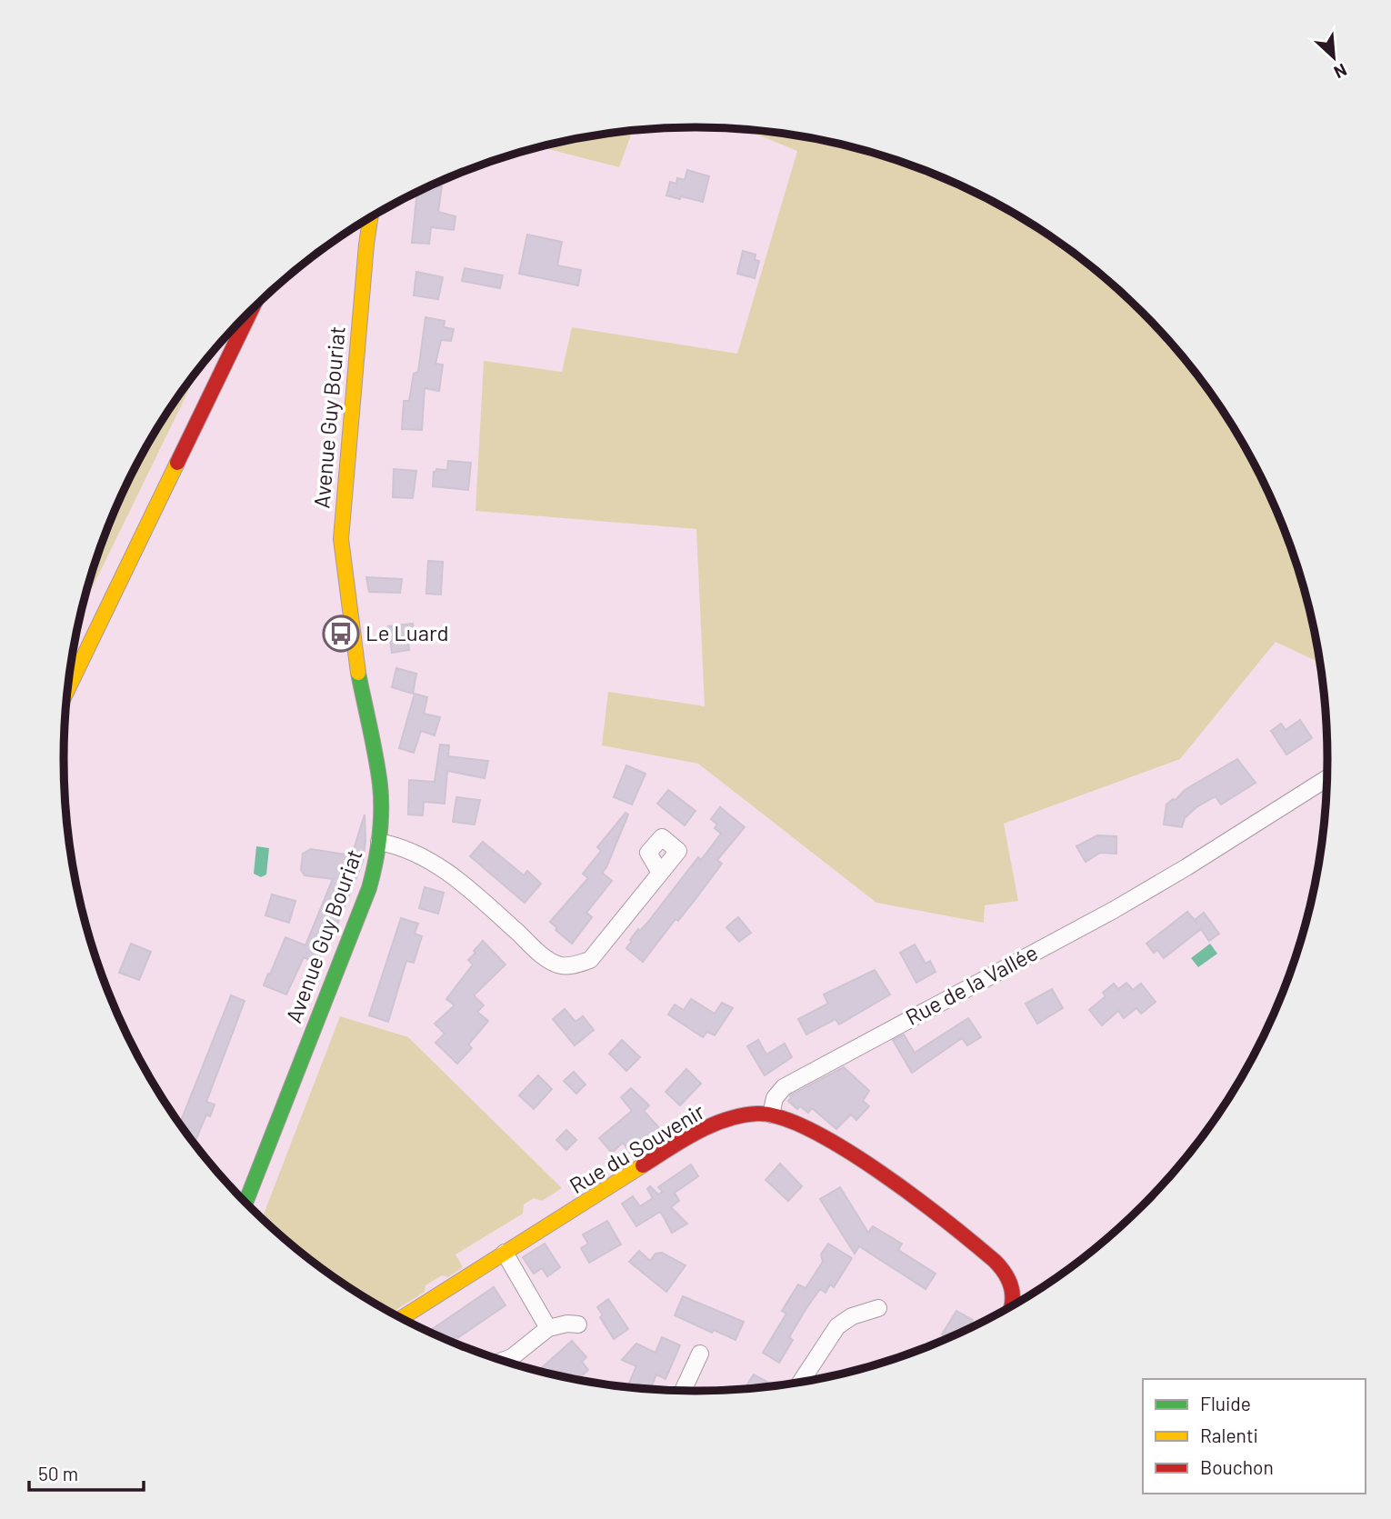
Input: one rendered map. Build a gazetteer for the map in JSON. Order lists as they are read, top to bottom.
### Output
{
  "streets": {
    "street": ["Avenue Guy Bouriat", "Rue de la Vallée", "Rue du Souvenir"]
  },
  "crossings": [
    ["Rue de la Vallée", "Rue du Souvenir"]
  ],
  "places": {
    "bus stop": ["Le Luard"]
  },
  "legend": ["Fluide", "Ralenti", "Bouchon"],
  "scale_bar": "50 m",
  "north": "bottom right"
}
